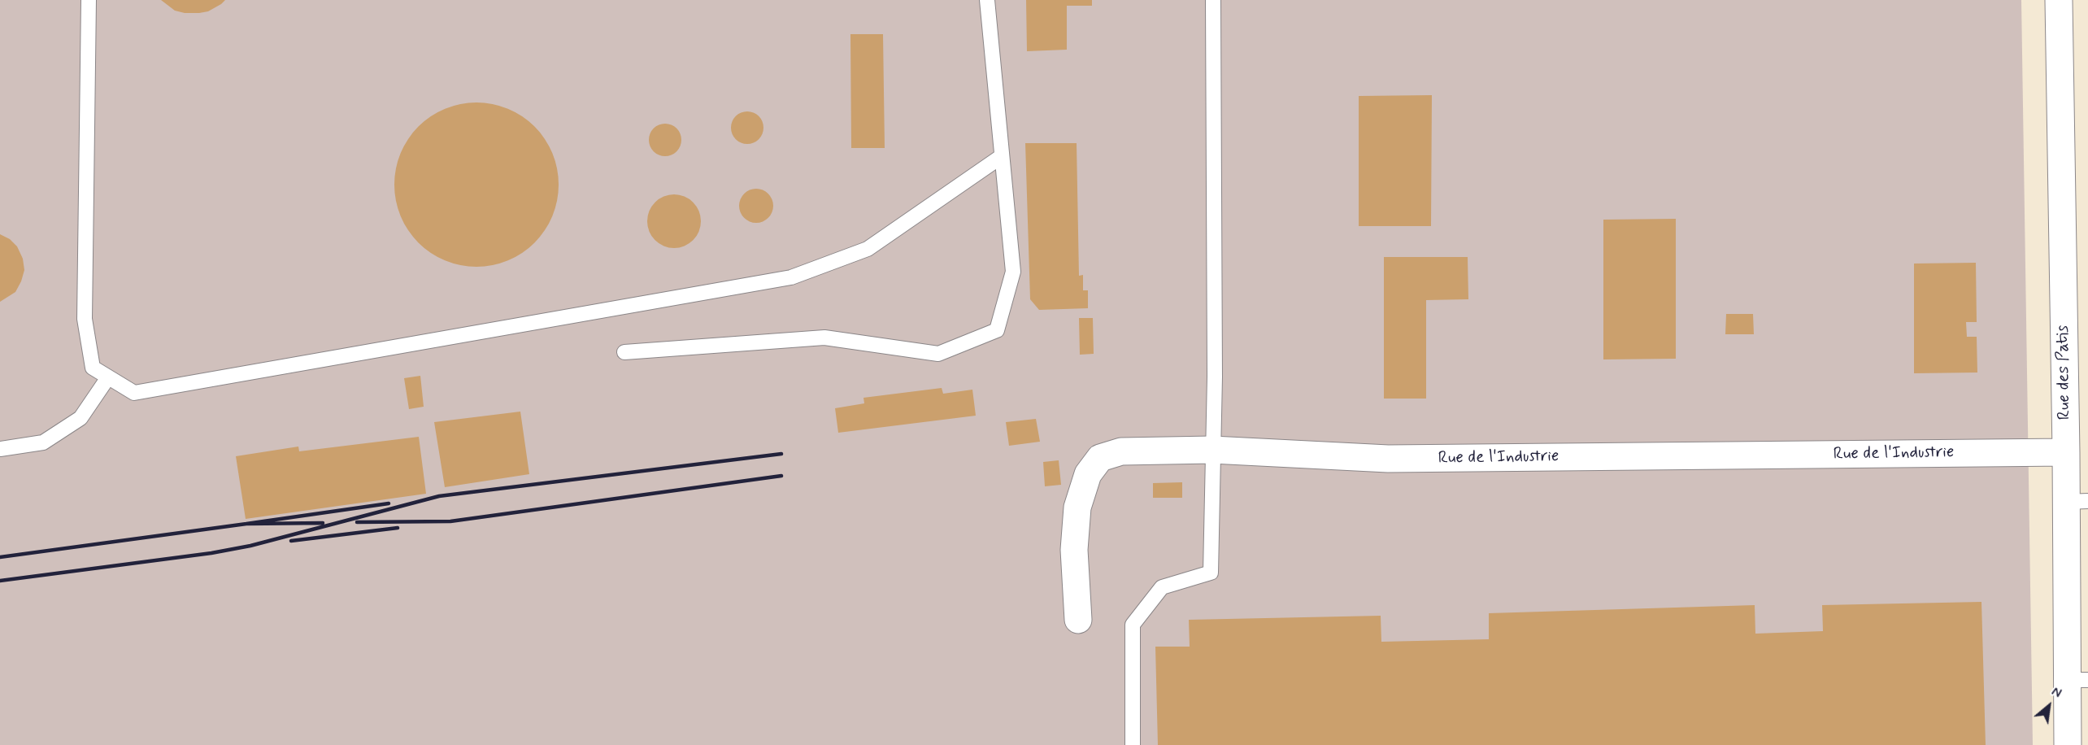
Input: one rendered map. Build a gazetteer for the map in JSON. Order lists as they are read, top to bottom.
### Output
{
  "streets": {
    "street": ["Rue des Patis", "Rue de l'Industrie"]
  },
  "crossings": [
    ["Rue des Patis", "Rue de l'Industrie"]
  ],
  "north": "top right"
}
